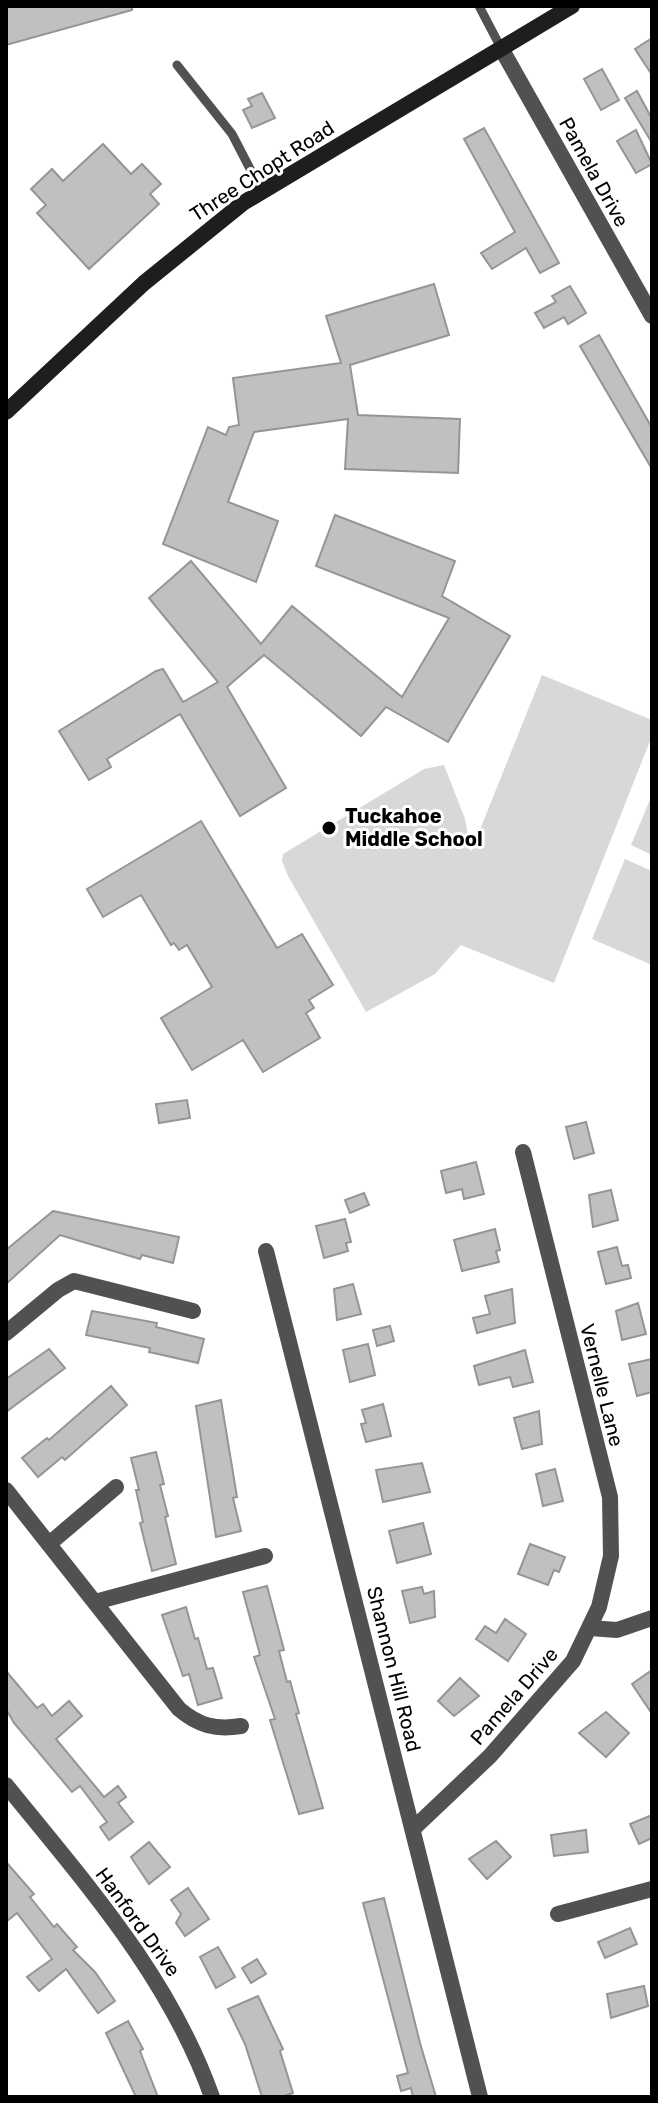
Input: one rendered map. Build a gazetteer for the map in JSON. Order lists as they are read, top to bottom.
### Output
{
  "streets": {
    "main road": ["Three Chopt Road"],
    "street": [
      "Pamela Drive",
      "Vernelle Lane",
      "Shannon Hill Road",
      "Hanford Drive"
    ]
  },
  "crossings": [
    ["Three Chopt Road", "Pamela Drive"],
    ["Pamela Drive", "Vernelle Lane"],
    ["Pamela Drive", "Shannon Hill Road"]
  ],
  "places": ["Tuckahoe Middle School"]
}
